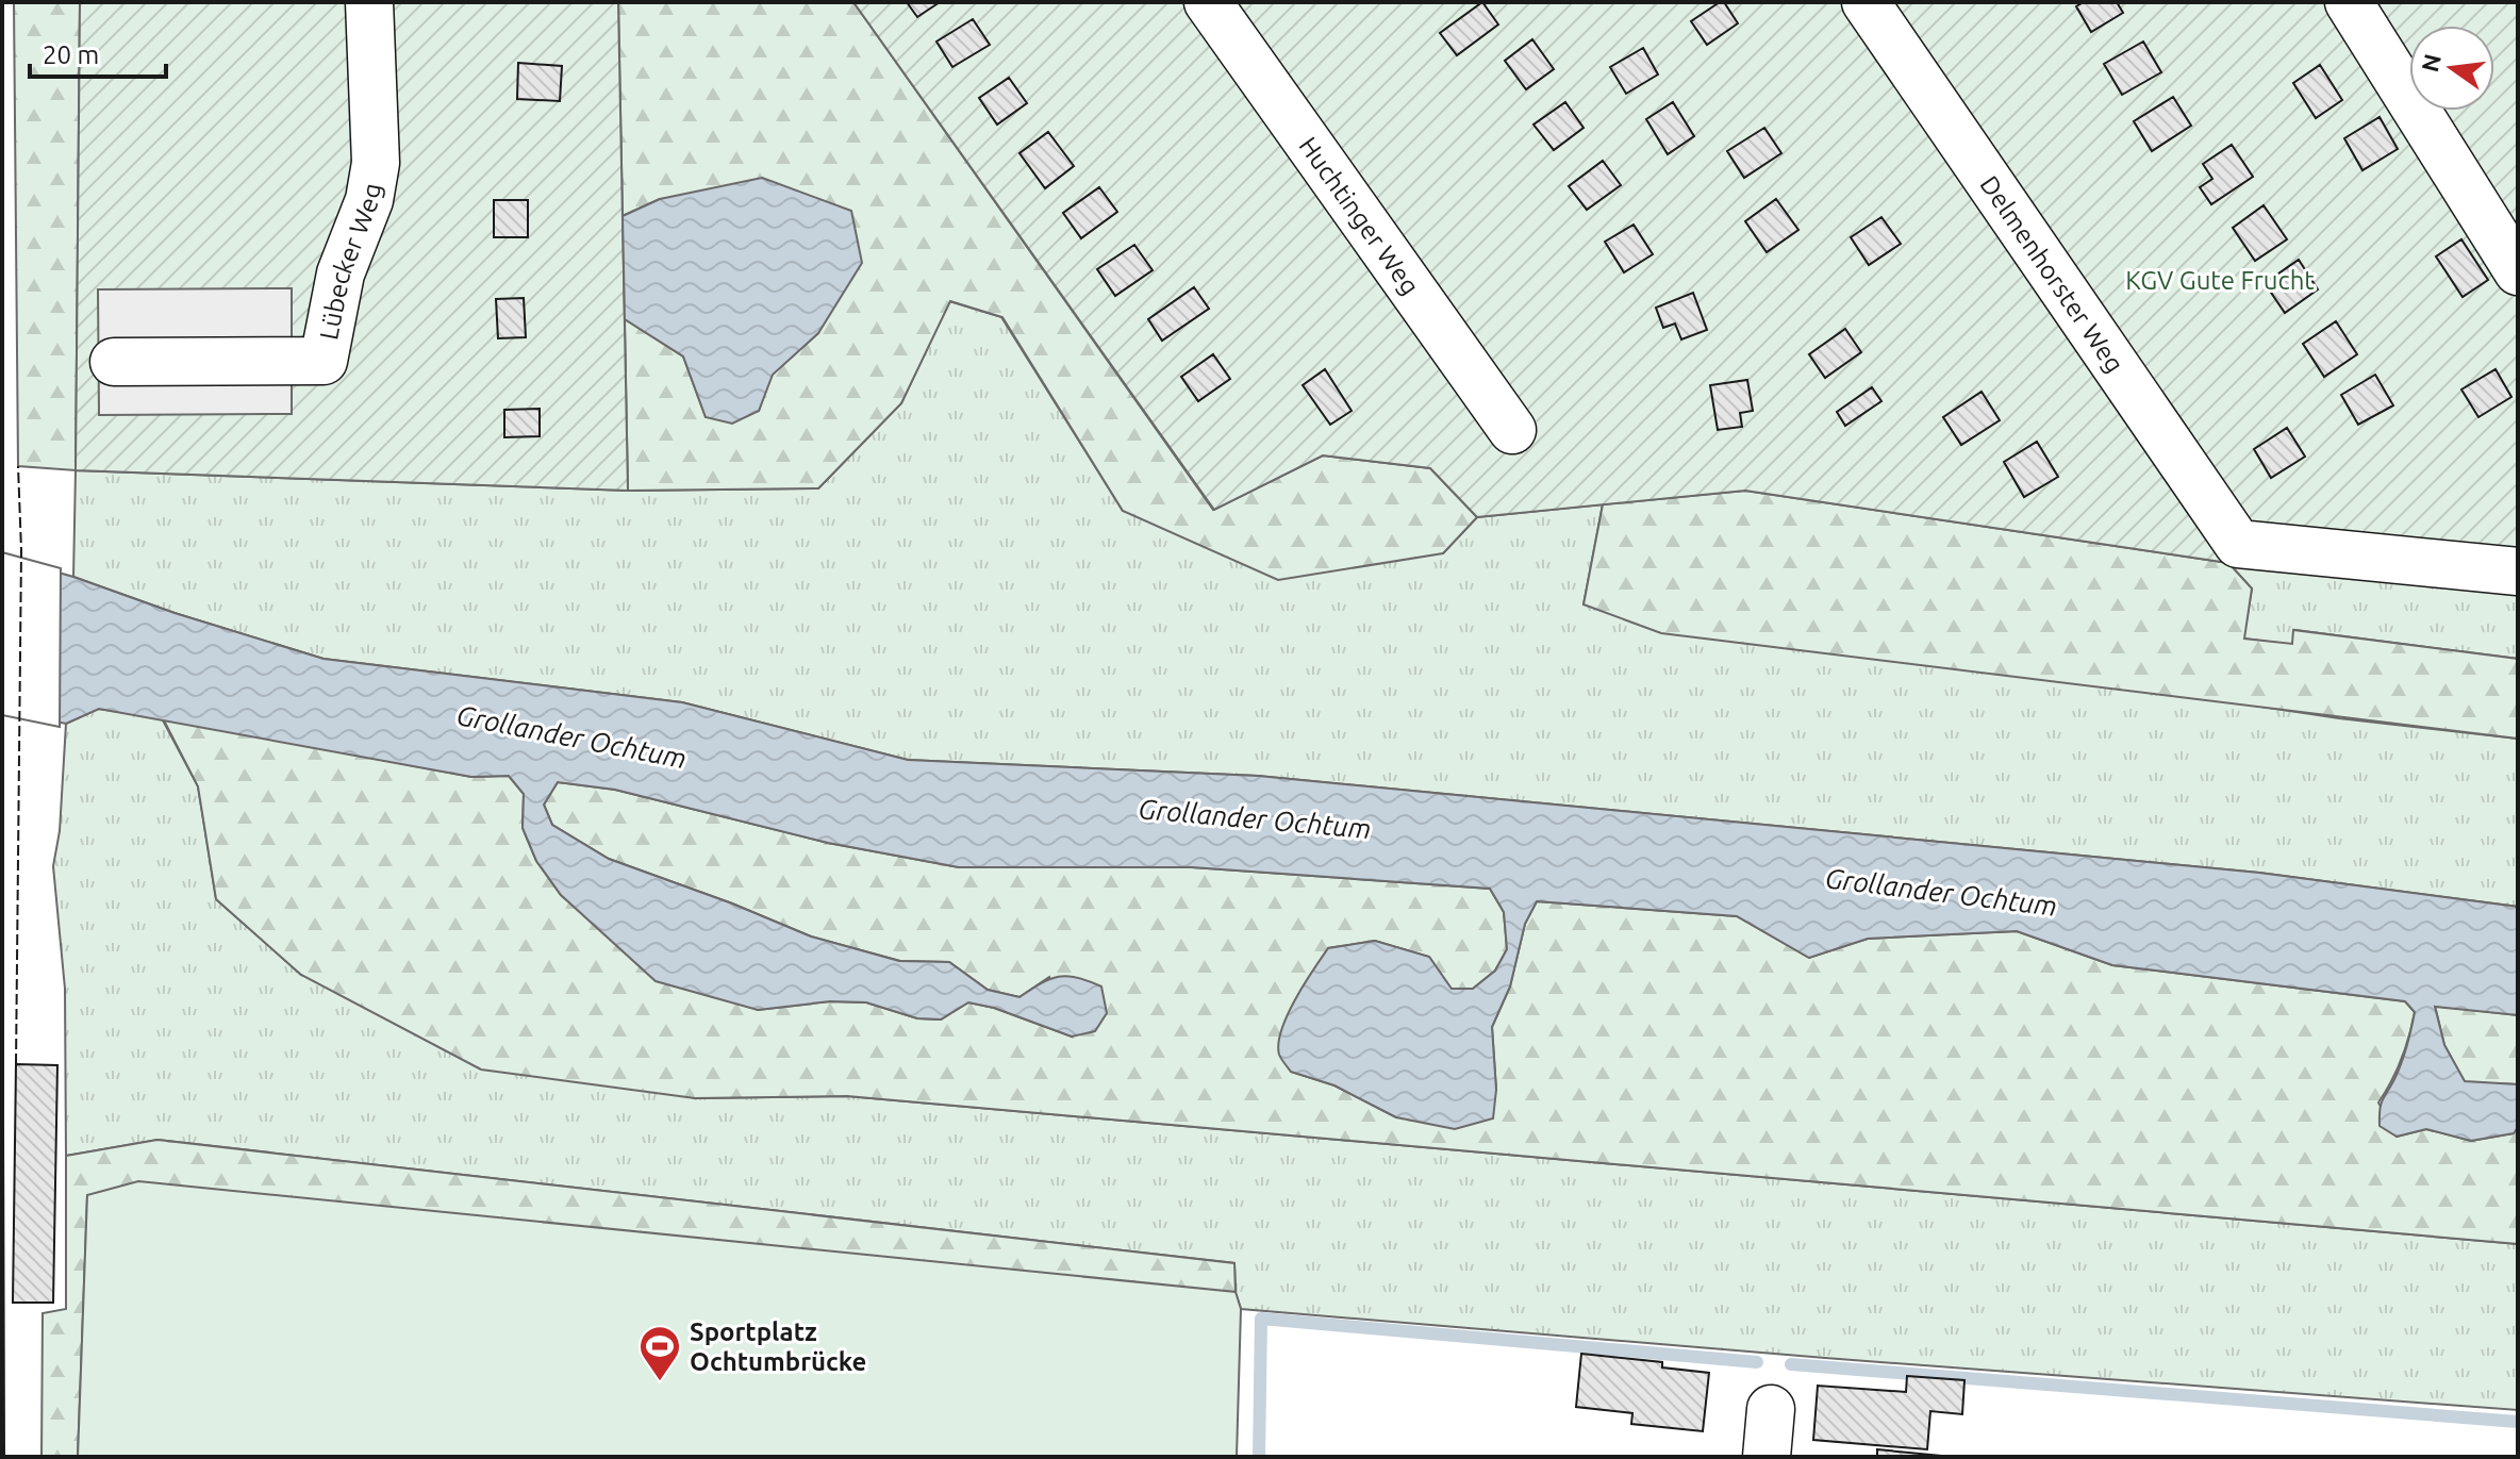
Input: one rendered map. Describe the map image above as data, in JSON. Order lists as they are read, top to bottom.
{
  "streets": {
    "street": ["Huchtinger Weg", "Lübecker Weg", "Delmenhorster Weg"]
  },
  "water": ["Grollander Ochtum"],
  "parks": ["KGV Gute Frucht"],
  "places": {
    "sports": ["Sportplatz Ochtumbrücke"]
  },
  "scale_bar": "20 m",
  "north": "left"
}
